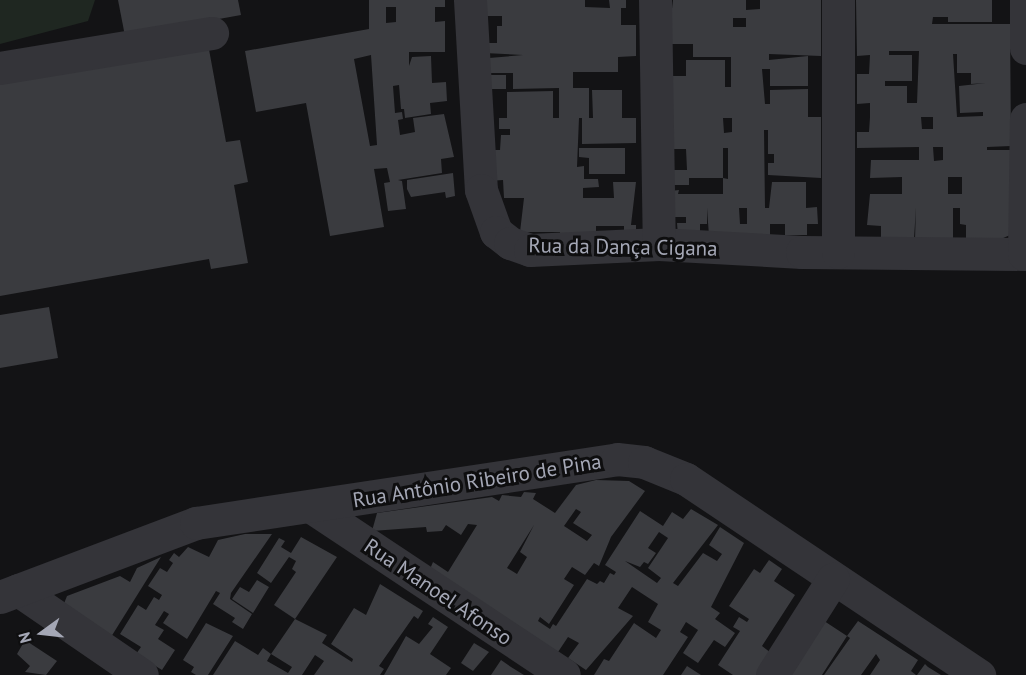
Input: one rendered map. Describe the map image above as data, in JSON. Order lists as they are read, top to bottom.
{
  "streets": {
    "street": ["Rua da Dança Cigana", "Rua Antônio Ribeiro de Pina", "Rua Manoel Afonso"]
  },
  "crossings": [
    ["Rua Antônio Ribeiro de Pina", "Rua Manoel Afonso"]
  ],
  "north": "left"
}
